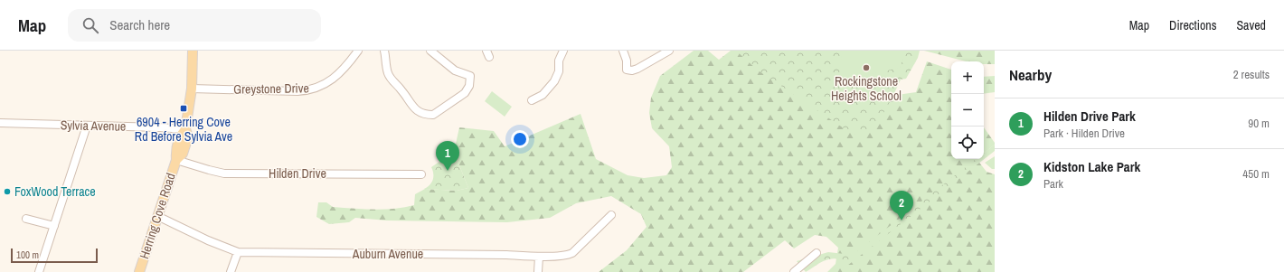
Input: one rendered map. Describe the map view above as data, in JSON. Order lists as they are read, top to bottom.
{
  "streets": {
    "main road": ["Herring Cove Road"],
    "street": [
      "Greystone Drive",
      "Sylvia Avenue",
      "Hilden Drive",
      "Auburn Avenue"
    ]
  },
  "crossings": [
    ["Greystone Drive", "Herring Cove Road"],
    ["Sylvia Avenue", "Herring Cove Road"],
    ["Hilden Drive", "Herring Cove Road"],
    ["Herring Cove Road", "Auburn Avenue"]
  ],
  "places": {
    "other": ["Rockingstone Heights School", "FoxWood Terrace"],
    "transit": ["6904 - Herring Cove Rd Before Sylvia Ave"]
  },
  "scale_bar": "100 m",
  "page": {
    "header": "Map",
    "search": "Search here",
    "nav": ["Map", "Directions", "Saved"],
    "heading": ["Nearby", "2 results"],
    "map_buttons": ["+", "−"],
    "list": [
      {
        "mark": "1",
        "name": "Hilden Drive Park",
        "note": "Park · Hilden Drive",
        "value": "90 m"
      },
      {
        "mark": "2",
        "name": "Kidston Lake Park",
        "note": "Park",
        "value": "450 m"
      }
    ],
    "pins": ["1", "2"],
    "scale": "100 m"
  }
}
